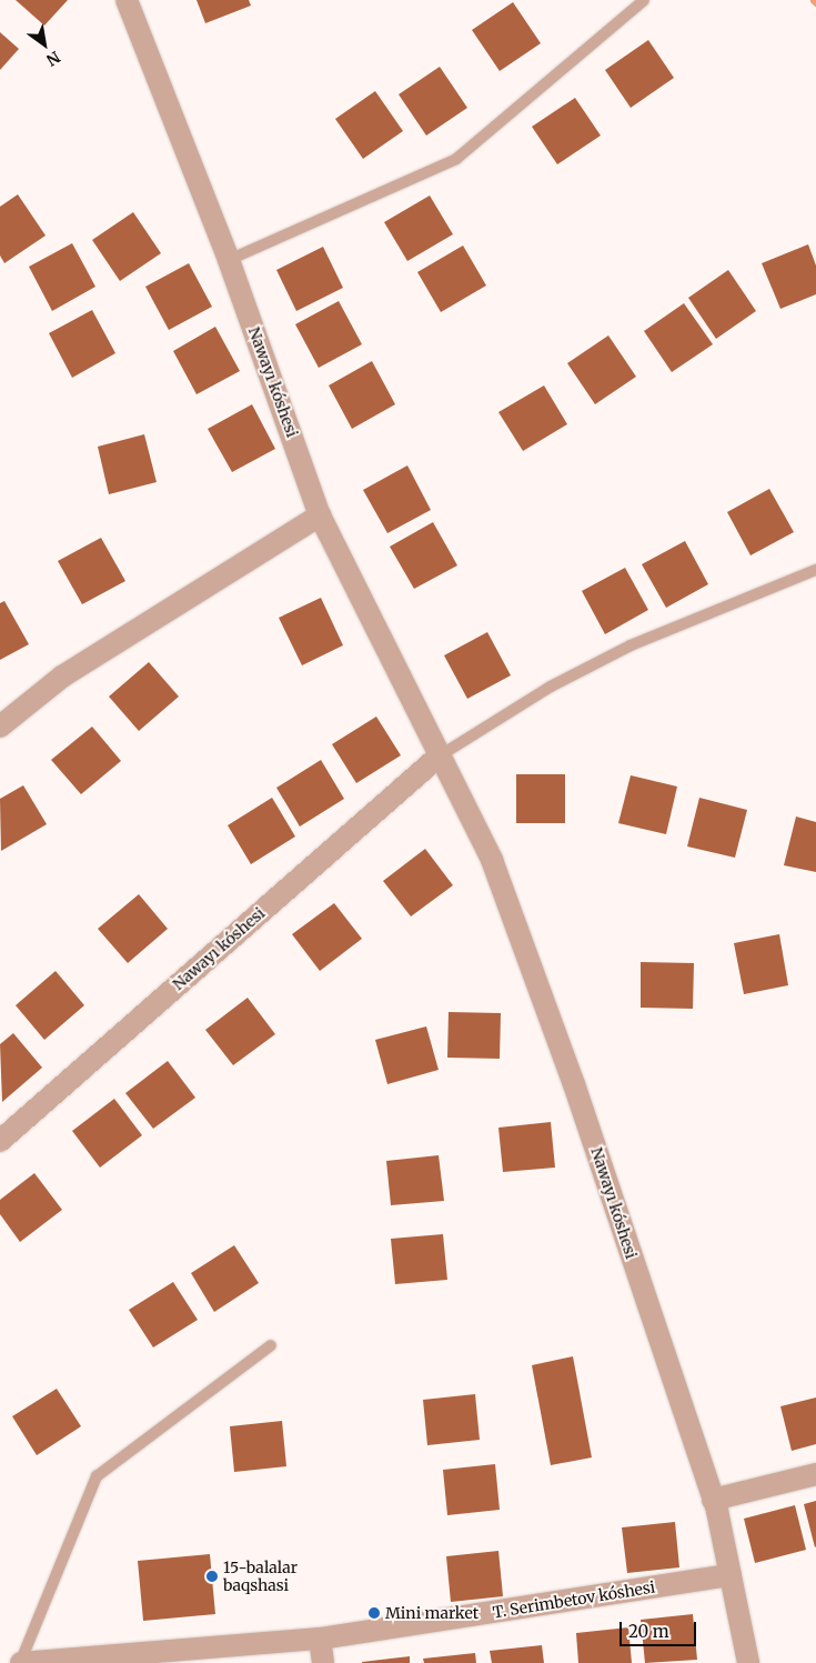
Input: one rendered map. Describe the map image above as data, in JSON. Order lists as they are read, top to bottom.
{
  "streets": {
    "street": ["Nawayı kóshesi", "T. Serimbetov kóshesi"]
  },
  "crossings": [
    ["Nawayı kóshesi", "T. Serimbetov kóshesi"]
  ],
  "places": ["15-balalar baqshasi", "Mini market"],
  "scale_bar": "20 m",
  "north": "bottom right"
}
